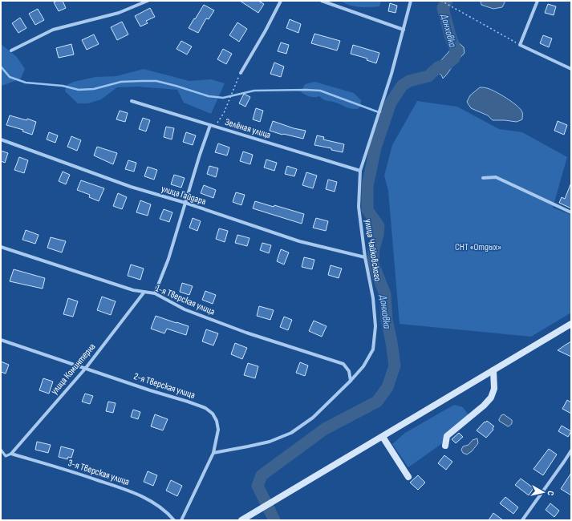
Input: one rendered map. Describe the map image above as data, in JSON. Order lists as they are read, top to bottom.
{
  "streets": {
    "street": [
      "Зелёная улица",
      "улица Гайдара",
      "улица Чайковского",
      "1-я Тверская улица",
      "улица Коминтерна",
      "2-я Тверская улица",
      "3-я Тверская улица"
    ]
  },
  "crossings": [
    ["Зелёная улица", "улица Чайковского"],
    ["улица Гайдара", "улица Чайковского"],
    ["улица Чайковского", "1-я Тверская улица"],
    ["улица Чайковского", "2-я Тверская улица"],
    ["1-я Тверская улица", "улица Коминтерна"],
    ["улица Коминтерна", "2-я Тверская улица"],
    ["улица Коминтерна", "3-я Тверская улица"]
  ],
  "water": ["Донховка"],
  "parks": ["СНТ «Отдых»"],
  "north": "right"
}
